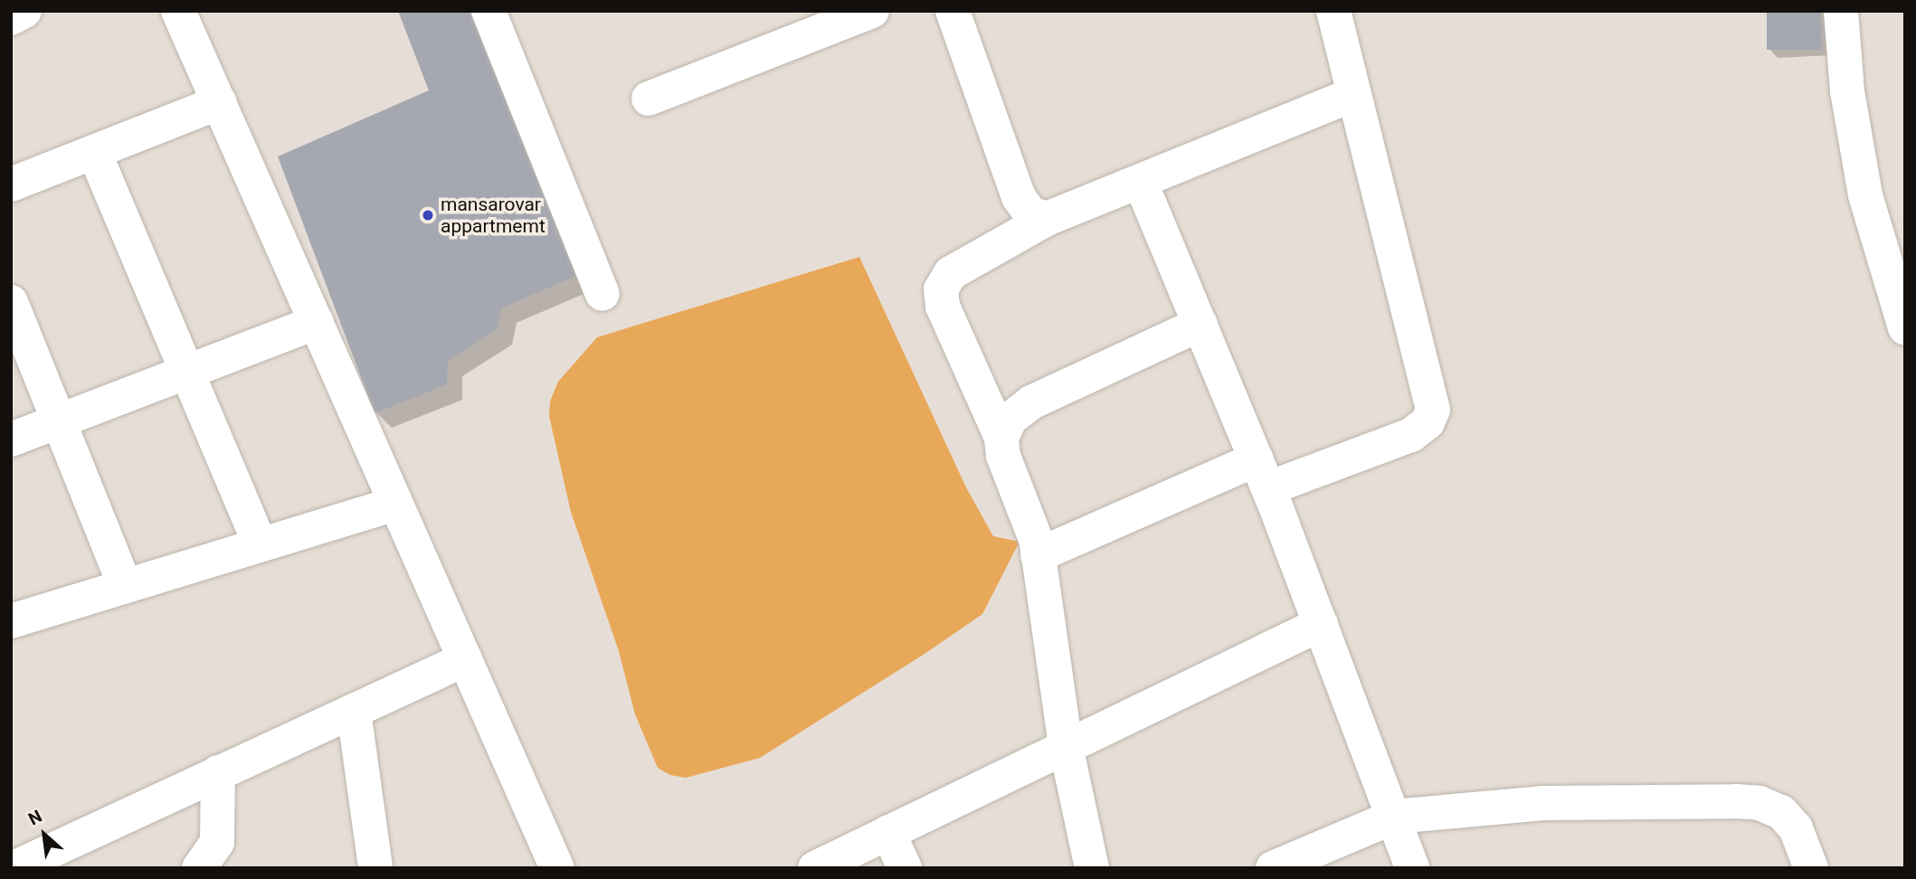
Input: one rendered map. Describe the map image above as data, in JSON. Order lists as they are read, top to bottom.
{
  "places": ["mansarovar appartmemt"],
  "north": "top left"
}
